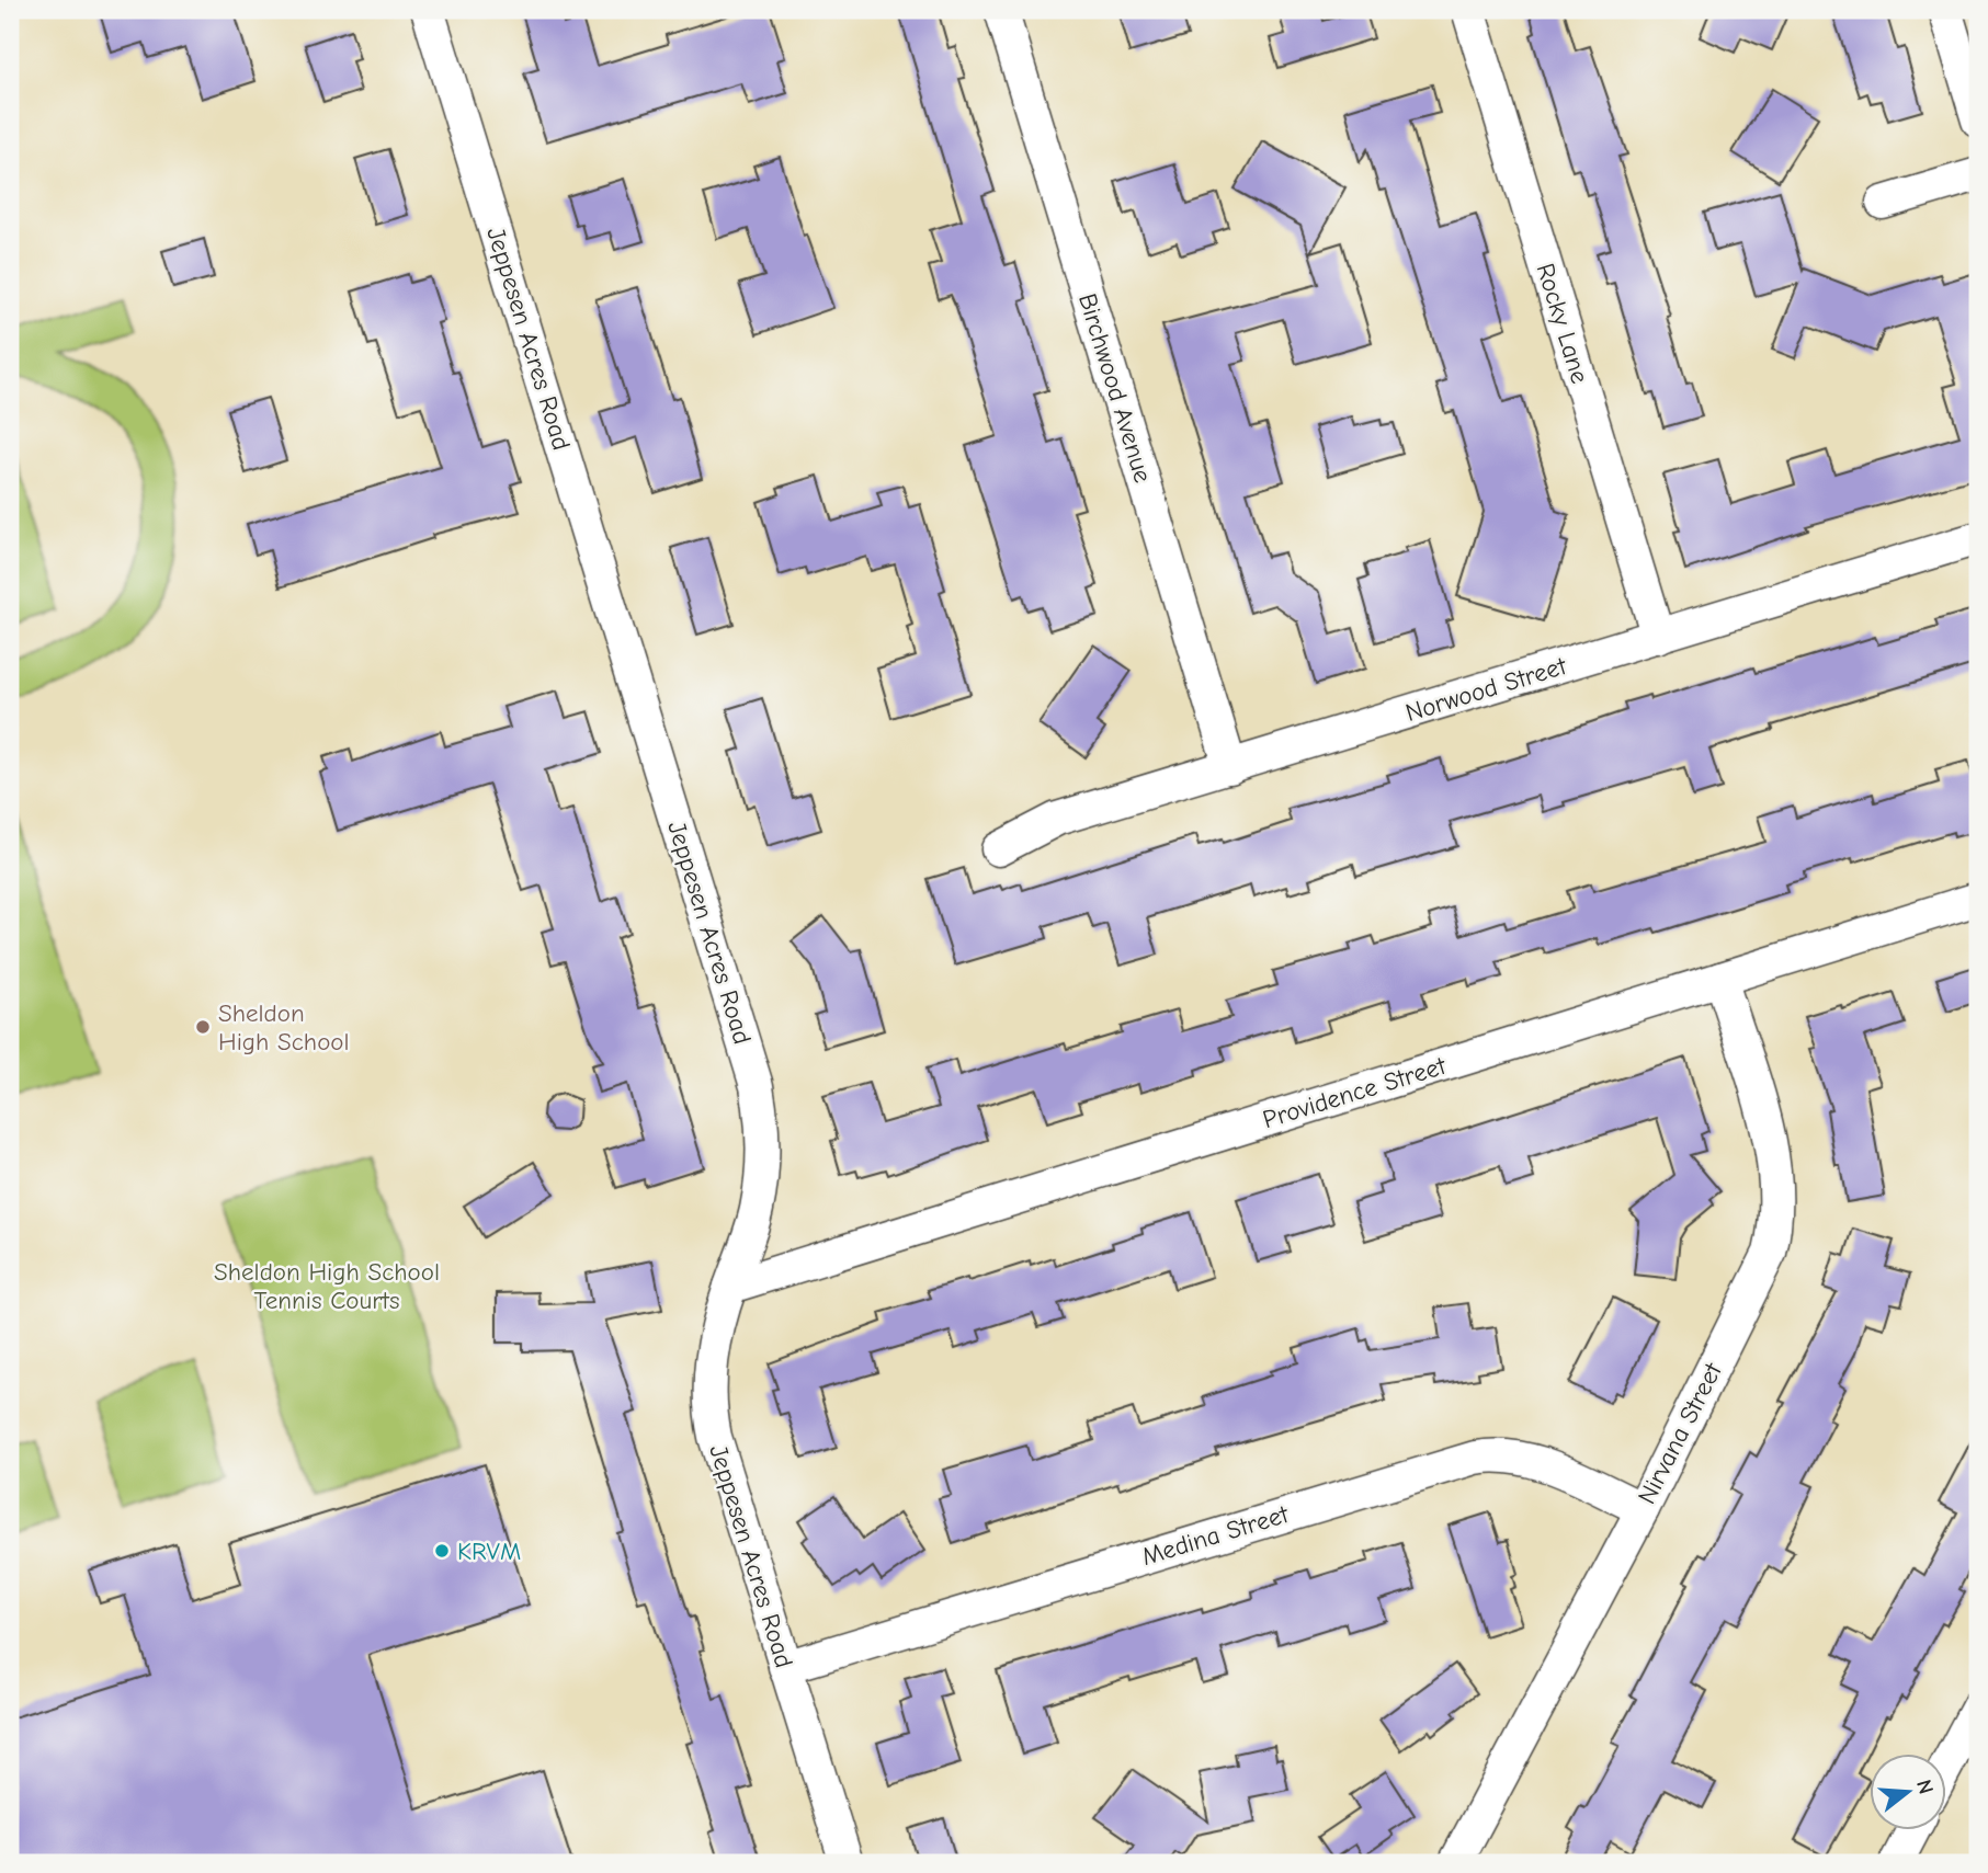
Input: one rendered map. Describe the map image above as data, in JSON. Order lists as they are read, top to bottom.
{
  "streets": {
    "street": [
      "Rocky Lane",
      "Jeppesen Acres Road",
      "Birchwood Avenue",
      "Norwood Street",
      "Providence Street",
      "Nirvana Street",
      "Medina Street"
    ]
  },
  "crossings": [
    ["Rocky Lane", "Norwood Street"],
    ["Jeppesen Acres Road", "Providence Street"],
    ["Jeppesen Acres Road", "Medina Street"],
    ["Birchwood Avenue", "Norwood Street"],
    ["Providence Street", "Nirvana Street"],
    ["Nirvana Street", "Medina Street"]
  ],
  "parks": ["Sheldon High School Tennis Courts"],
  "places": ["Sheldon High School", "KRVM"],
  "north": "right"
}
